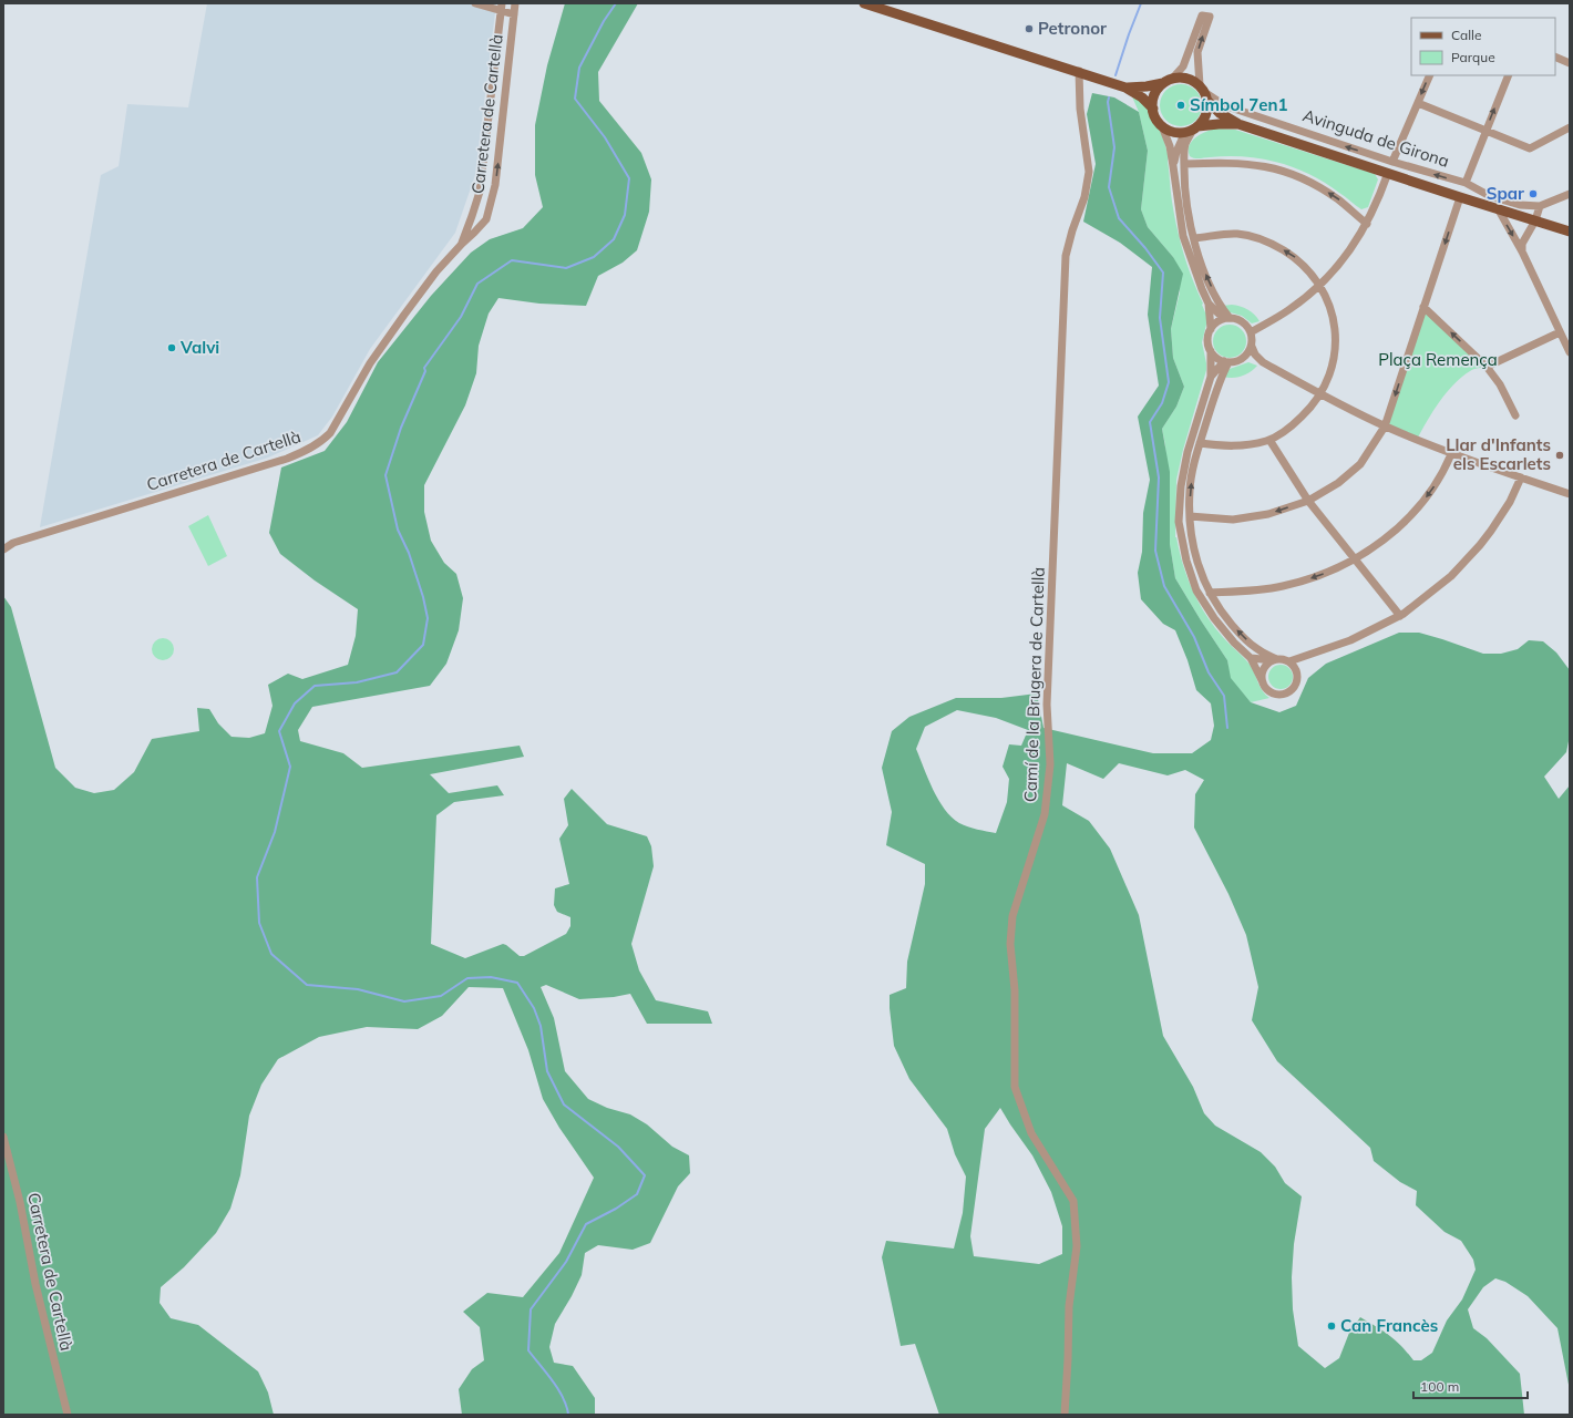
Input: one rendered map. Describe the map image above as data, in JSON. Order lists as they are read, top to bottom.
{
  "streets": {
    "main road": ["Avinguda de Girona"],
    "street": ["Carretera de Cartellà", "Camí de la Brugera de Cartellà"]
  },
  "parks": ["Plaça Remença"],
  "places": [
    "Petronor",
    "Símbol 7en1",
    "Spar",
    "Valvi",
    "Llar d'Infants els Escarlets",
    "Can Francès"
  ],
  "legend": ["Calle", "Parque"],
  "scale_bar": "100 m"
}
